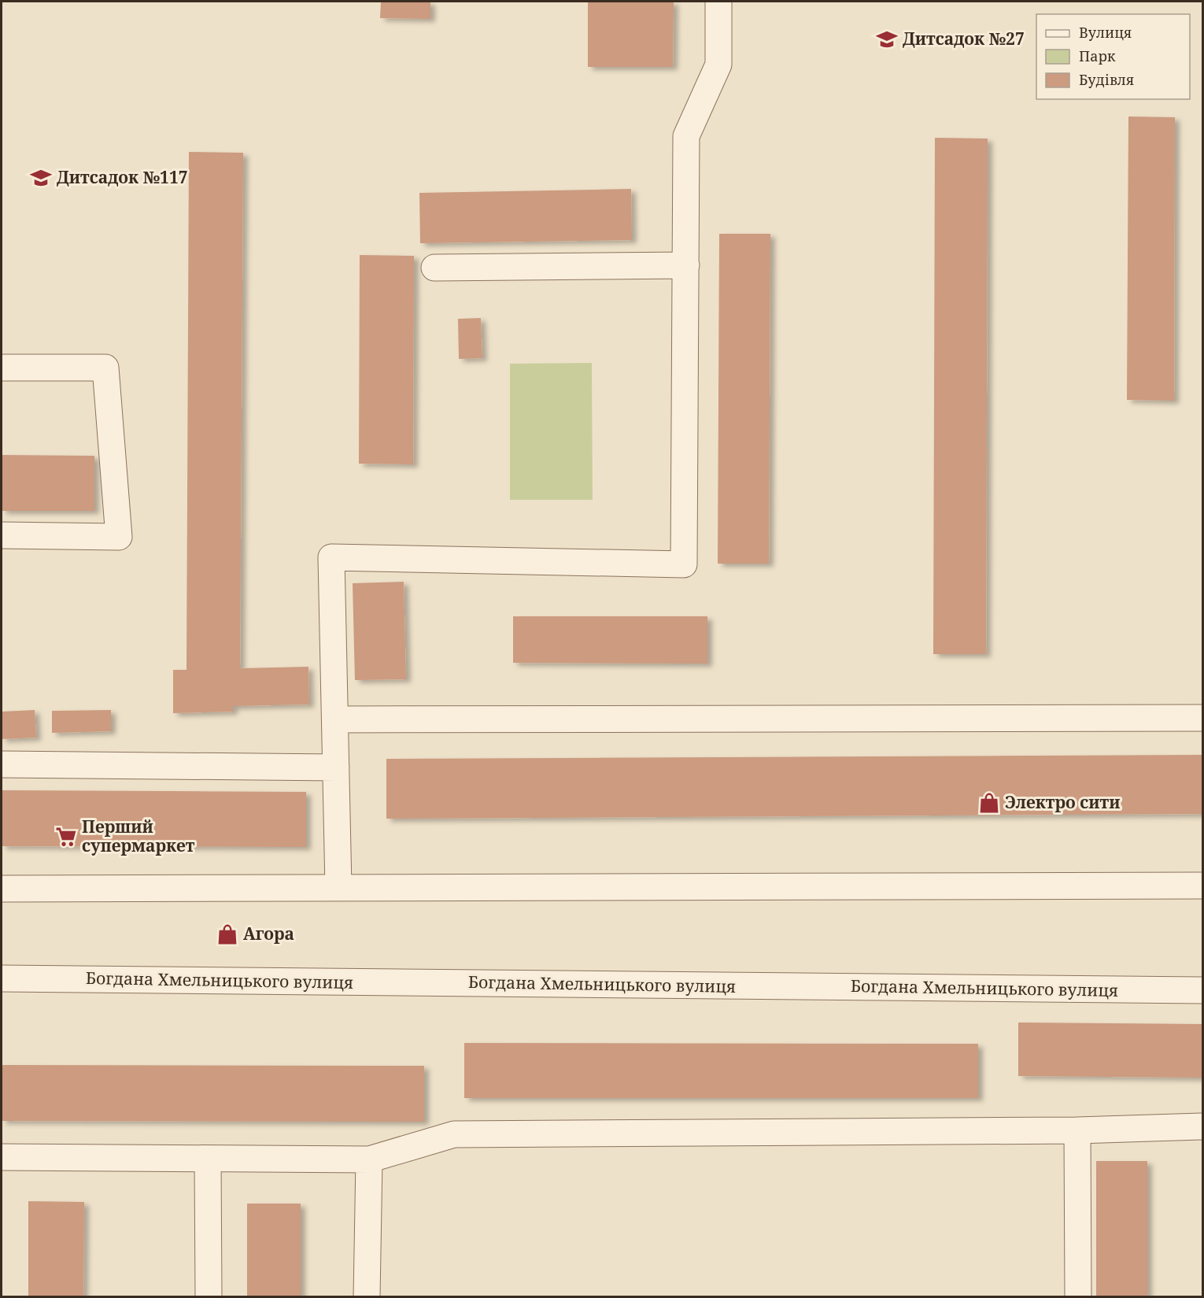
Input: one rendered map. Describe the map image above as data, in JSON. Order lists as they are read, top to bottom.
{
  "streets": {
    "street": ["Богдана Хмельницького вулиця"]
  },
  "places": {
    "school or university": ["Дитсадок №27", "Дитсадок №117"],
    "shop": ["Электро сити", "Агора"],
    "supermarket": ["Перший супермаркет"]
  },
  "legend": ["Вулиця", "Парк", "Будівля"]
}
